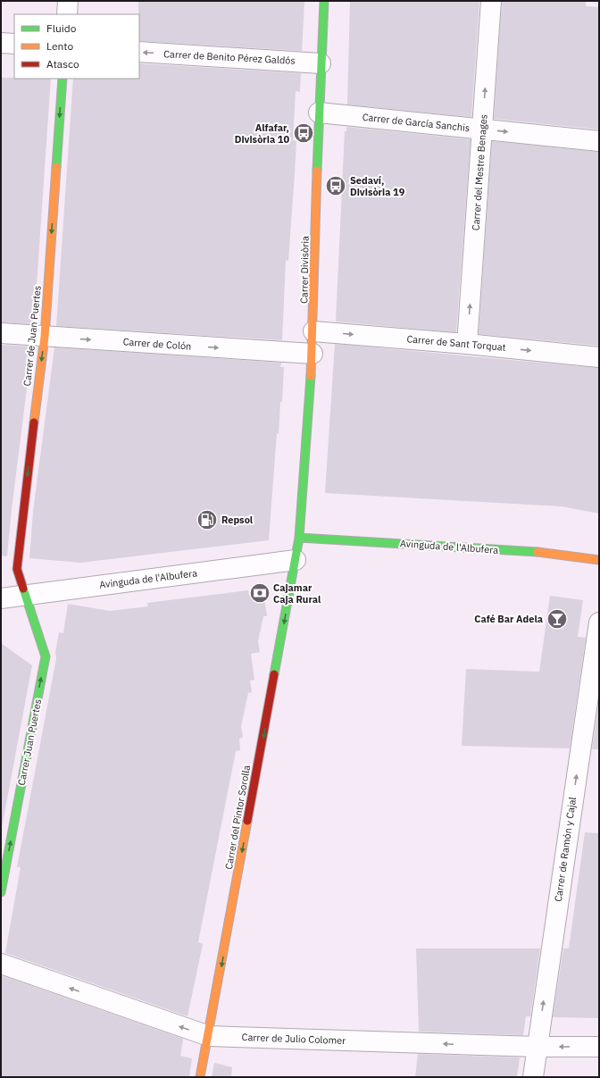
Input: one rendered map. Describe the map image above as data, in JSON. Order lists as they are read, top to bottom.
{
  "streets": {
    "street": [
      "Carrer de Benito Pérez Galdós",
      "Carrer de García Sanchis",
      "Carrer del Mestre Benages",
      "Carrer Divisòria",
      "Carrer de Juan Puertes",
      "Carrer de Sant Torquat",
      "Carrer de Colón",
      "Avinguda de l'Albufera",
      "Carrer Juan Puertes",
      "Carrer del Pintor Sorolla",
      "Carrer de Ramón y Cajal",
      "Carrer de Julio Colomer"
    ]
  },
  "crossings": [
    ["Carrer de Benito Pérez Galdós", "Carrer Divisòria"],
    ["Carrer de García Sanchis", "Carrer del Mestre Benages"],
    ["Carrer de García Sanchis", "Carrer Divisòria"],
    ["Carrer del Mestre Benages", "Carrer de Sant Torquat"],
    ["Carrer Divisòria", "Carrer de Sant Torquat"],
    ["Carrer Divisòria", "Carrer de Colón"],
    ["Carrer Divisòria", "Avinguda de l'Albufera"],
    ["Carrer Divisòria", "Carrer del Pintor Sorolla"],
    ["Carrer de Juan Puertes", "Carrer de Colón"],
    ["Carrer de Juan Puertes", "Avinguda de l'Albufera"],
    ["Carrer de Juan Puertes", "Carrer Juan Puertes"],
    ["Avinguda de l'Albufera", "Carrer Juan Puertes"],
    ["Avinguda de l'Albufera", "Carrer del Pintor Sorolla"],
    ["Carrer del Pintor Sorolla", "Carrer de Julio Colomer"],
    ["Carrer de Ramón y Cajal", "Carrer de Julio Colomer"]
  ],
  "one_way": [
    "Carrer de Benito Pérez Galdós",
    "Carrer de García Sanchis",
    "Carrer del Mestre Benages",
    "Carrer de Juan Puertes",
    "Carrer de Sant Torquat",
    "Carrer de Colón",
    "Carrer Juan Puertes",
    "Carrer del Pintor Sorolla",
    "Carrer de Ramón y Cajal",
    "Carrer de Julio Colomer"
  ],
  "places": {
    "bus stop": ["Alfafar, Divisòria 10", "Sedaví, Divisòria 19"],
    "fuel station": ["Repsol"],
    "bank": ["Cajamar Caja Rural"],
    "bar": ["Café Bar Adela"]
  },
  "legend": ["Fluido", "Lento", "Atasco"]
}
